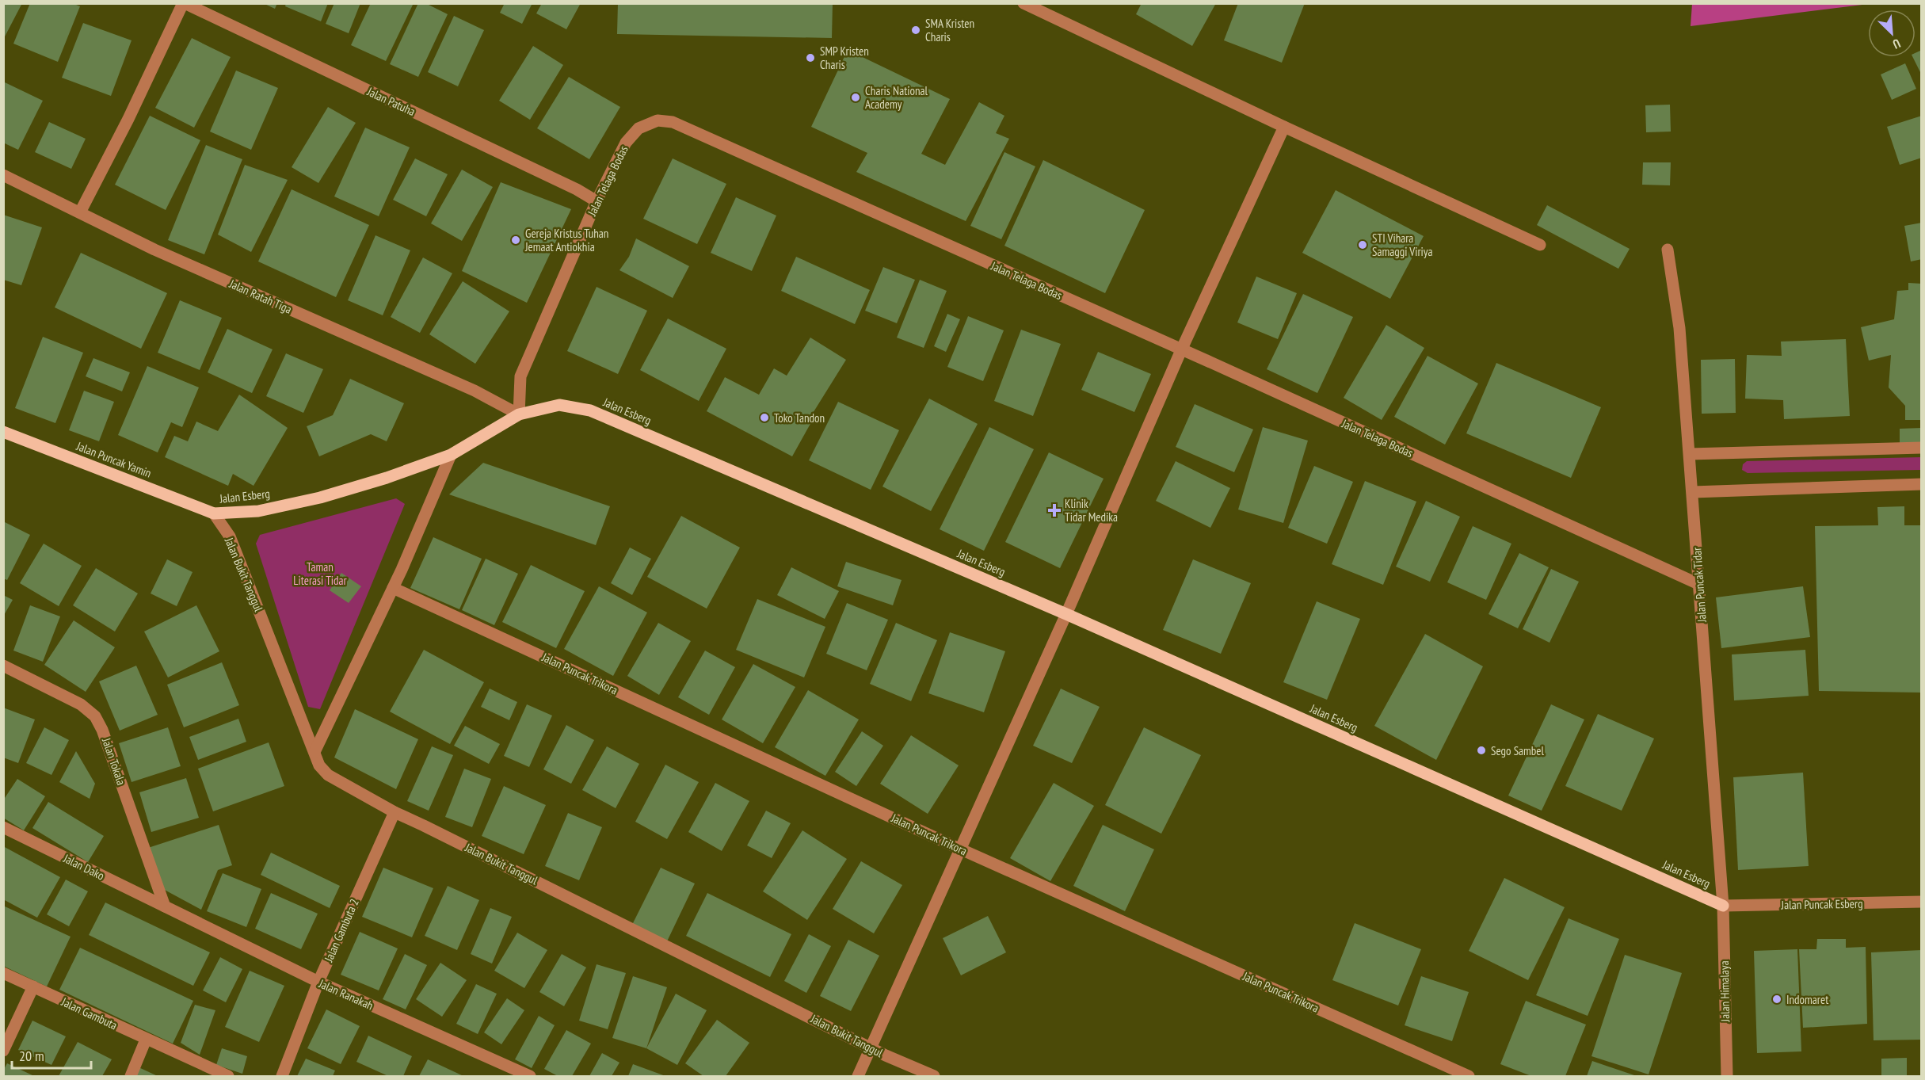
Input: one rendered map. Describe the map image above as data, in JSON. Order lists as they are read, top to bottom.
{
  "streets": {
    "main road": ["Jalan Esberg", "Jalan Puncak Yamin"],
    "street": [
      "Jalan Patuha",
      "Jalan Telaga Bodas",
      "Jalan Ratah Tiga",
      "Jalan Bukit Tanggul",
      "Jalan Puncak Tidar",
      "Jalan Puncak Trikora",
      "Jalan Tokala",
      "Jalan Dako",
      "Jalan Puncak Esberg",
      "Jalan Gambuta 2",
      "Jalan Himalaya",
      "Jalan Ranakah",
      "Jalan Gambuta"
    ]
  },
  "crossings": [
    ["Jalan Patuha", "Jalan Telaga Bodas"],
    ["Jalan Telaga Bodas", "Jalan Ratah Tiga"],
    ["Jalan Telaga Bodas", "Jalan Esberg"],
    ["Jalan Telaga Bodas", "Jalan Puncak Tidar"],
    ["Jalan Ratah Tiga", "Jalan Esberg"],
    ["Jalan Esberg", "Jalan Puncak Yamin"],
    ["Jalan Esberg", "Jalan Bukit Tanggul"],
    ["Jalan Esberg", "Jalan Puncak Tidar"],
    ["Jalan Esberg", "Jalan Puncak Esberg"],
    ["Jalan Esberg", "Jalan Himalaya"],
    ["Jalan Puncak Yamin", "Jalan Bukit Tanggul"],
    ["Jalan Bukit Tanggul", "Jalan Gambuta 2"],
    ["Jalan Puncak Tidar", "Jalan Puncak Esberg"],
    ["Jalan Puncak Tidar", "Jalan Himalaya"],
    ["Jalan Tokala", "Jalan Dako"],
    ["Jalan Tokala", "Jalan Ranakah"],
    ["Jalan Dako", "Jalan Ranakah"],
    ["Jalan Puncak Esberg", "Jalan Himalaya"],
    ["Jalan Gambuta 2", "Jalan Ranakah"]
  ],
  "parks": ["Taman Literasi Tidar"],
  "places": {
    "other": [
      "SMA Kristen Charis",
      "SMP Kristen Charis",
      "Charis National Academy",
      "Gereja Kristus Tuhan Jemaat Antiokhia",
      "STI Vihara Samaggi Viriya",
      "Toko Tandon",
      "Sego Sambel",
      "Indomaret"
    ],
    "health": ["Klinik Tidar Medika"]
  },
  "scale_bar": "20 m",
  "north": "bottom right"
}
